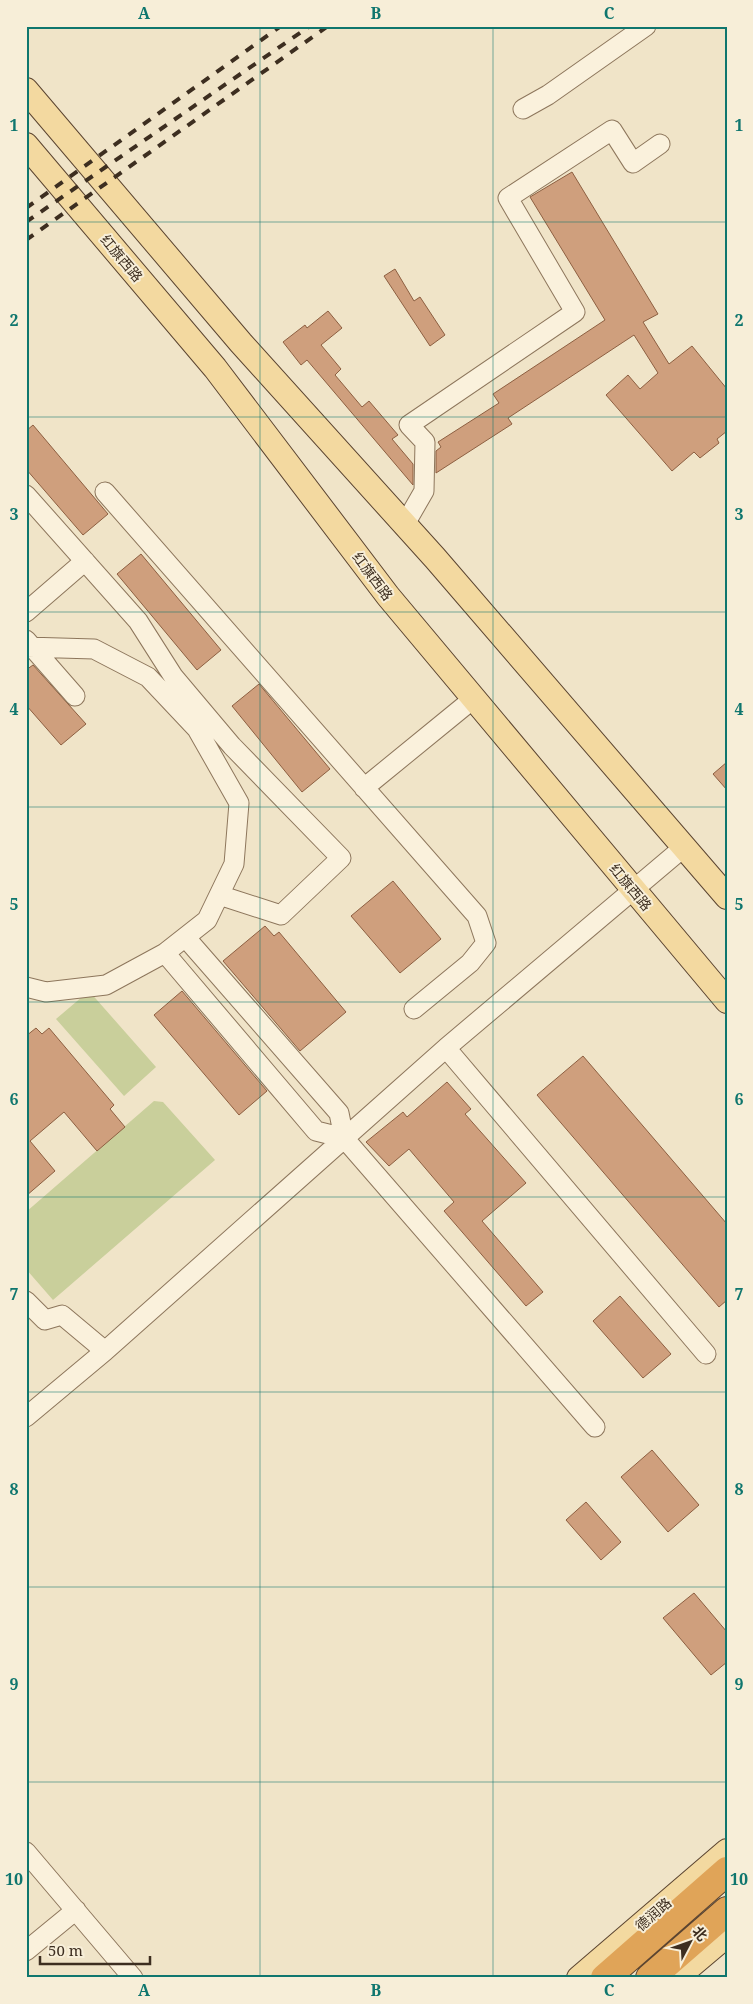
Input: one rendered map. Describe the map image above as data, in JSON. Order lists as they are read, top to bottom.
{
  "streets": {
    "main road": ["红旗西路", "德润路"]
  },
  "scale_bar": "50 m",
  "north": "top right",
  "grid": {
    "columns": ["A", "B", "C"],
    "rows": [
      "1",
      "2",
      "3",
      "4",
      "5",
      "6",
      "7",
      "8",
      "9",
      "10"
    ]
  }
}
